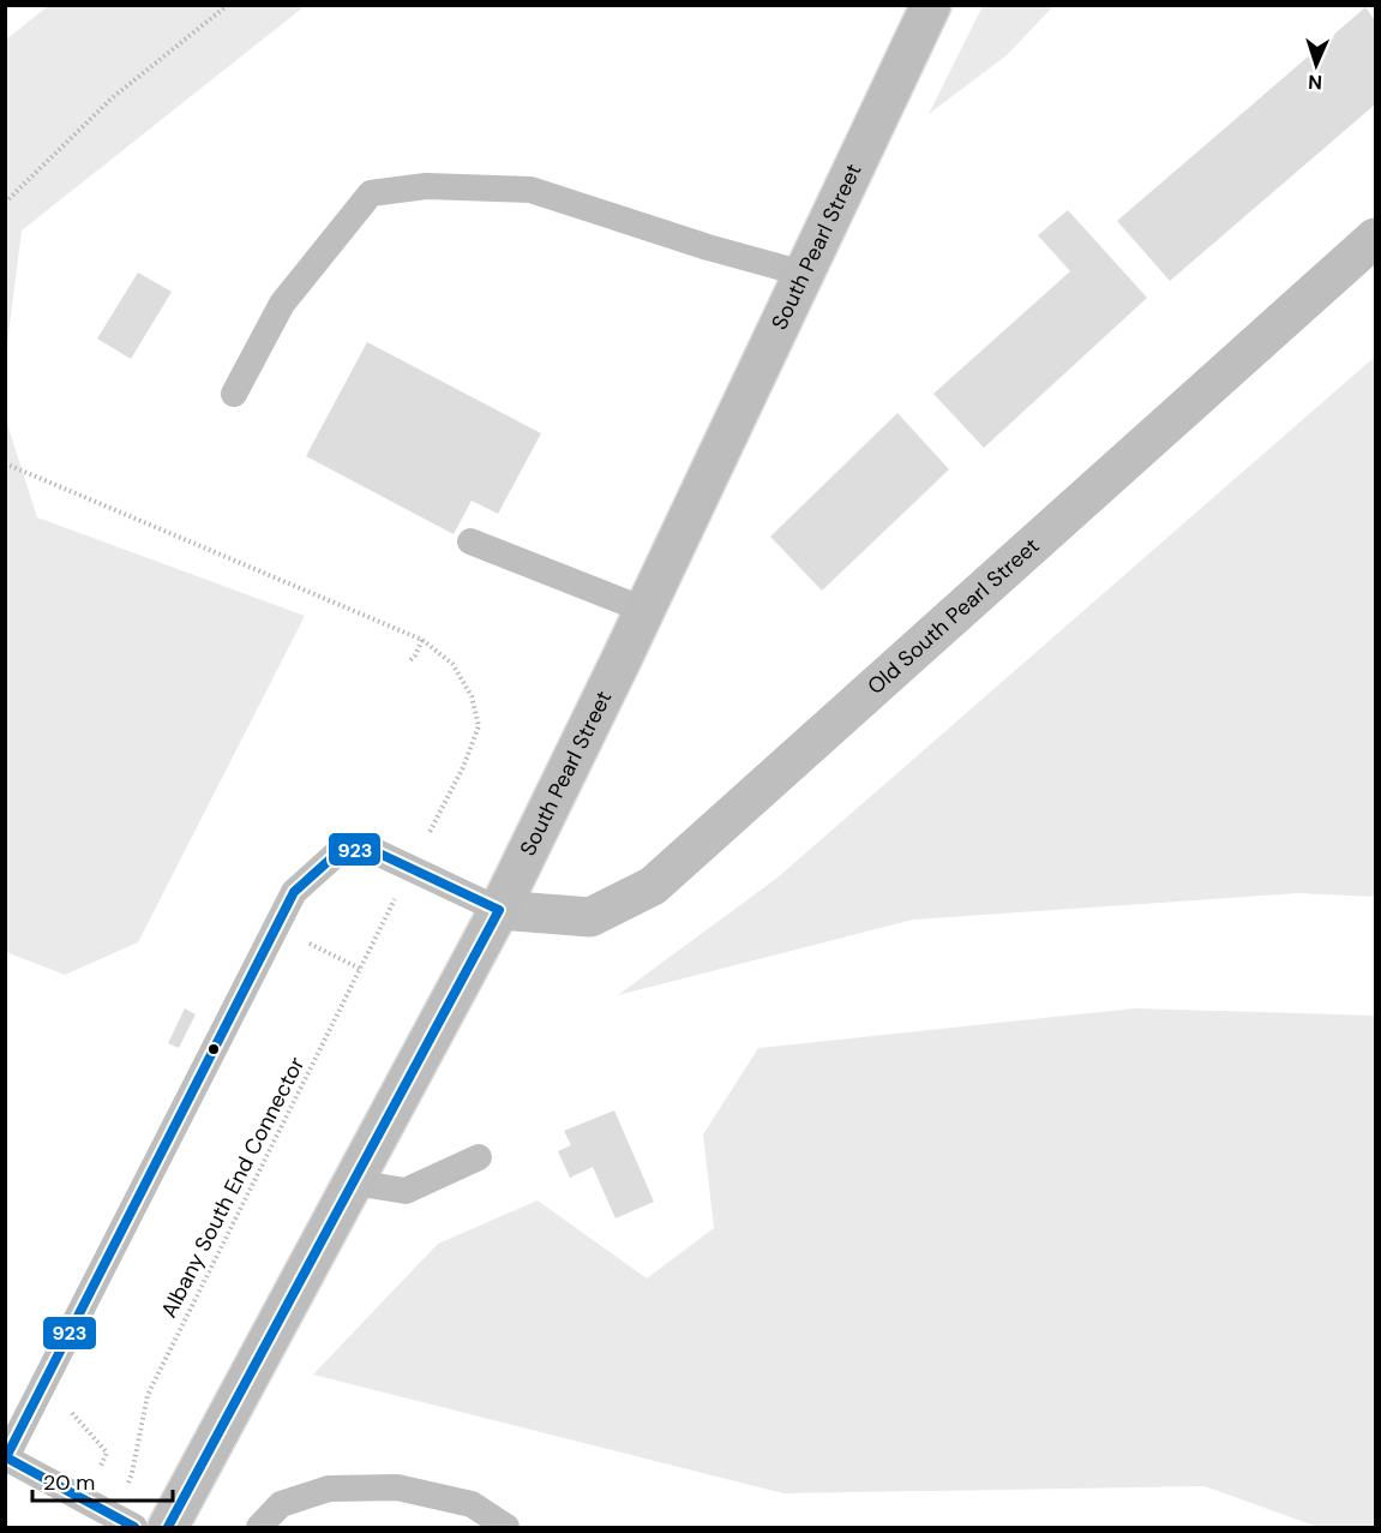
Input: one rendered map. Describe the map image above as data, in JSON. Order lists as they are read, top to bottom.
{
  "streets": {
    "main road": ["South Pearl Street"],
    "street": ["Old South Pearl Street"],
    "path": ["Albany South End Connector"]
  },
  "crossings": [
    ["South Pearl Street", "Old South Pearl Street"]
  ],
  "lines": ["transit line 923"],
  "scale_bar": "20 m",
  "north": "bottom"
}
